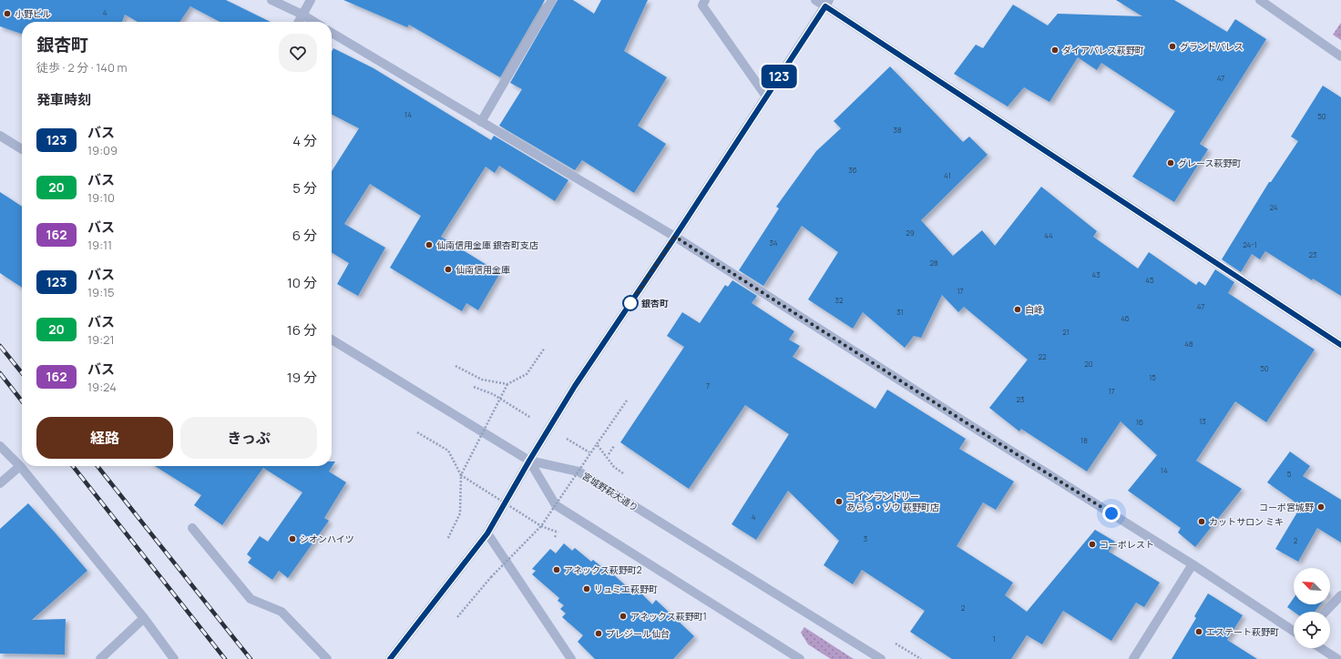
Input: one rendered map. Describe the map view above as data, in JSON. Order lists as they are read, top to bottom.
{
  "streets": {
    "street": ["宮城野萩大通り"]
  },
  "places": [
    "小野ビル",
    "グランドパレス",
    "ダイアパレス萩野町",
    "グレース萩野町",
    "仙南信用金庫 銀杏町支店",
    "仙南信用金庫",
    "銀杏町",
    "白峰",
    "コインランドリー あらう・ゾウ 萩野町店",
    "コーポ宮城野",
    "カットサロン ミキ",
    "シオンハイツ",
    "コーポレスト",
    "アネックス萩野町2",
    "リュミエ萩野町",
    "アネックス萩野町1",
    "エステート萩野町",
    "プレジール仙台"
  ],
  "lines": ["bus line 123"],
  "house_numbers": [
    "4",
    "47",
    "14",
    "50",
    "38",
    "36",
    "41",
    "24",
    "29",
    "44",
    "34",
    "24-1",
    "23",
    "28",
    "43",
    "45",
    "17",
    "32",
    "47",
    "31",
    "46",
    "21",
    "48",
    "22",
    "20",
    "50",
    "15",
    "7",
    "17",
    "23",
    "13",
    "16",
    "18",
    "14",
    "5",
    "4",
    "3",
    "2",
    "2",
    "1"
  ],
  "north": "top left",
  "page": {
    "on_map": "123",
    "heading": [
      ["銀杏町", "徒歩 · 2 分 · 140 m"],
      "発車時刻"
    ],
    "list": [
      {
        "mark": "123",
        "name": "バス",
        "note": "19:09",
        "value": "4 分"
      },
      {
        "mark": "20",
        "name": "バス",
        "note": "19:10",
        "value": "5 分"
      },
      {
        "mark": "162",
        "name": "バス",
        "note": "19:11",
        "value": "6 分"
      },
      {
        "mark": "123",
        "name": "バス",
        "note": "19:15",
        "value": "10 分"
      },
      {
        "mark": "20",
        "name": "バス",
        "note": "19:21",
        "value": "16 分"
      },
      {
        "mark": "162",
        "name": "バス",
        "note": "19:24",
        "value": "19 分"
      }
    ],
    "buttons": ["経路", "きっぷ"]
  }
}
